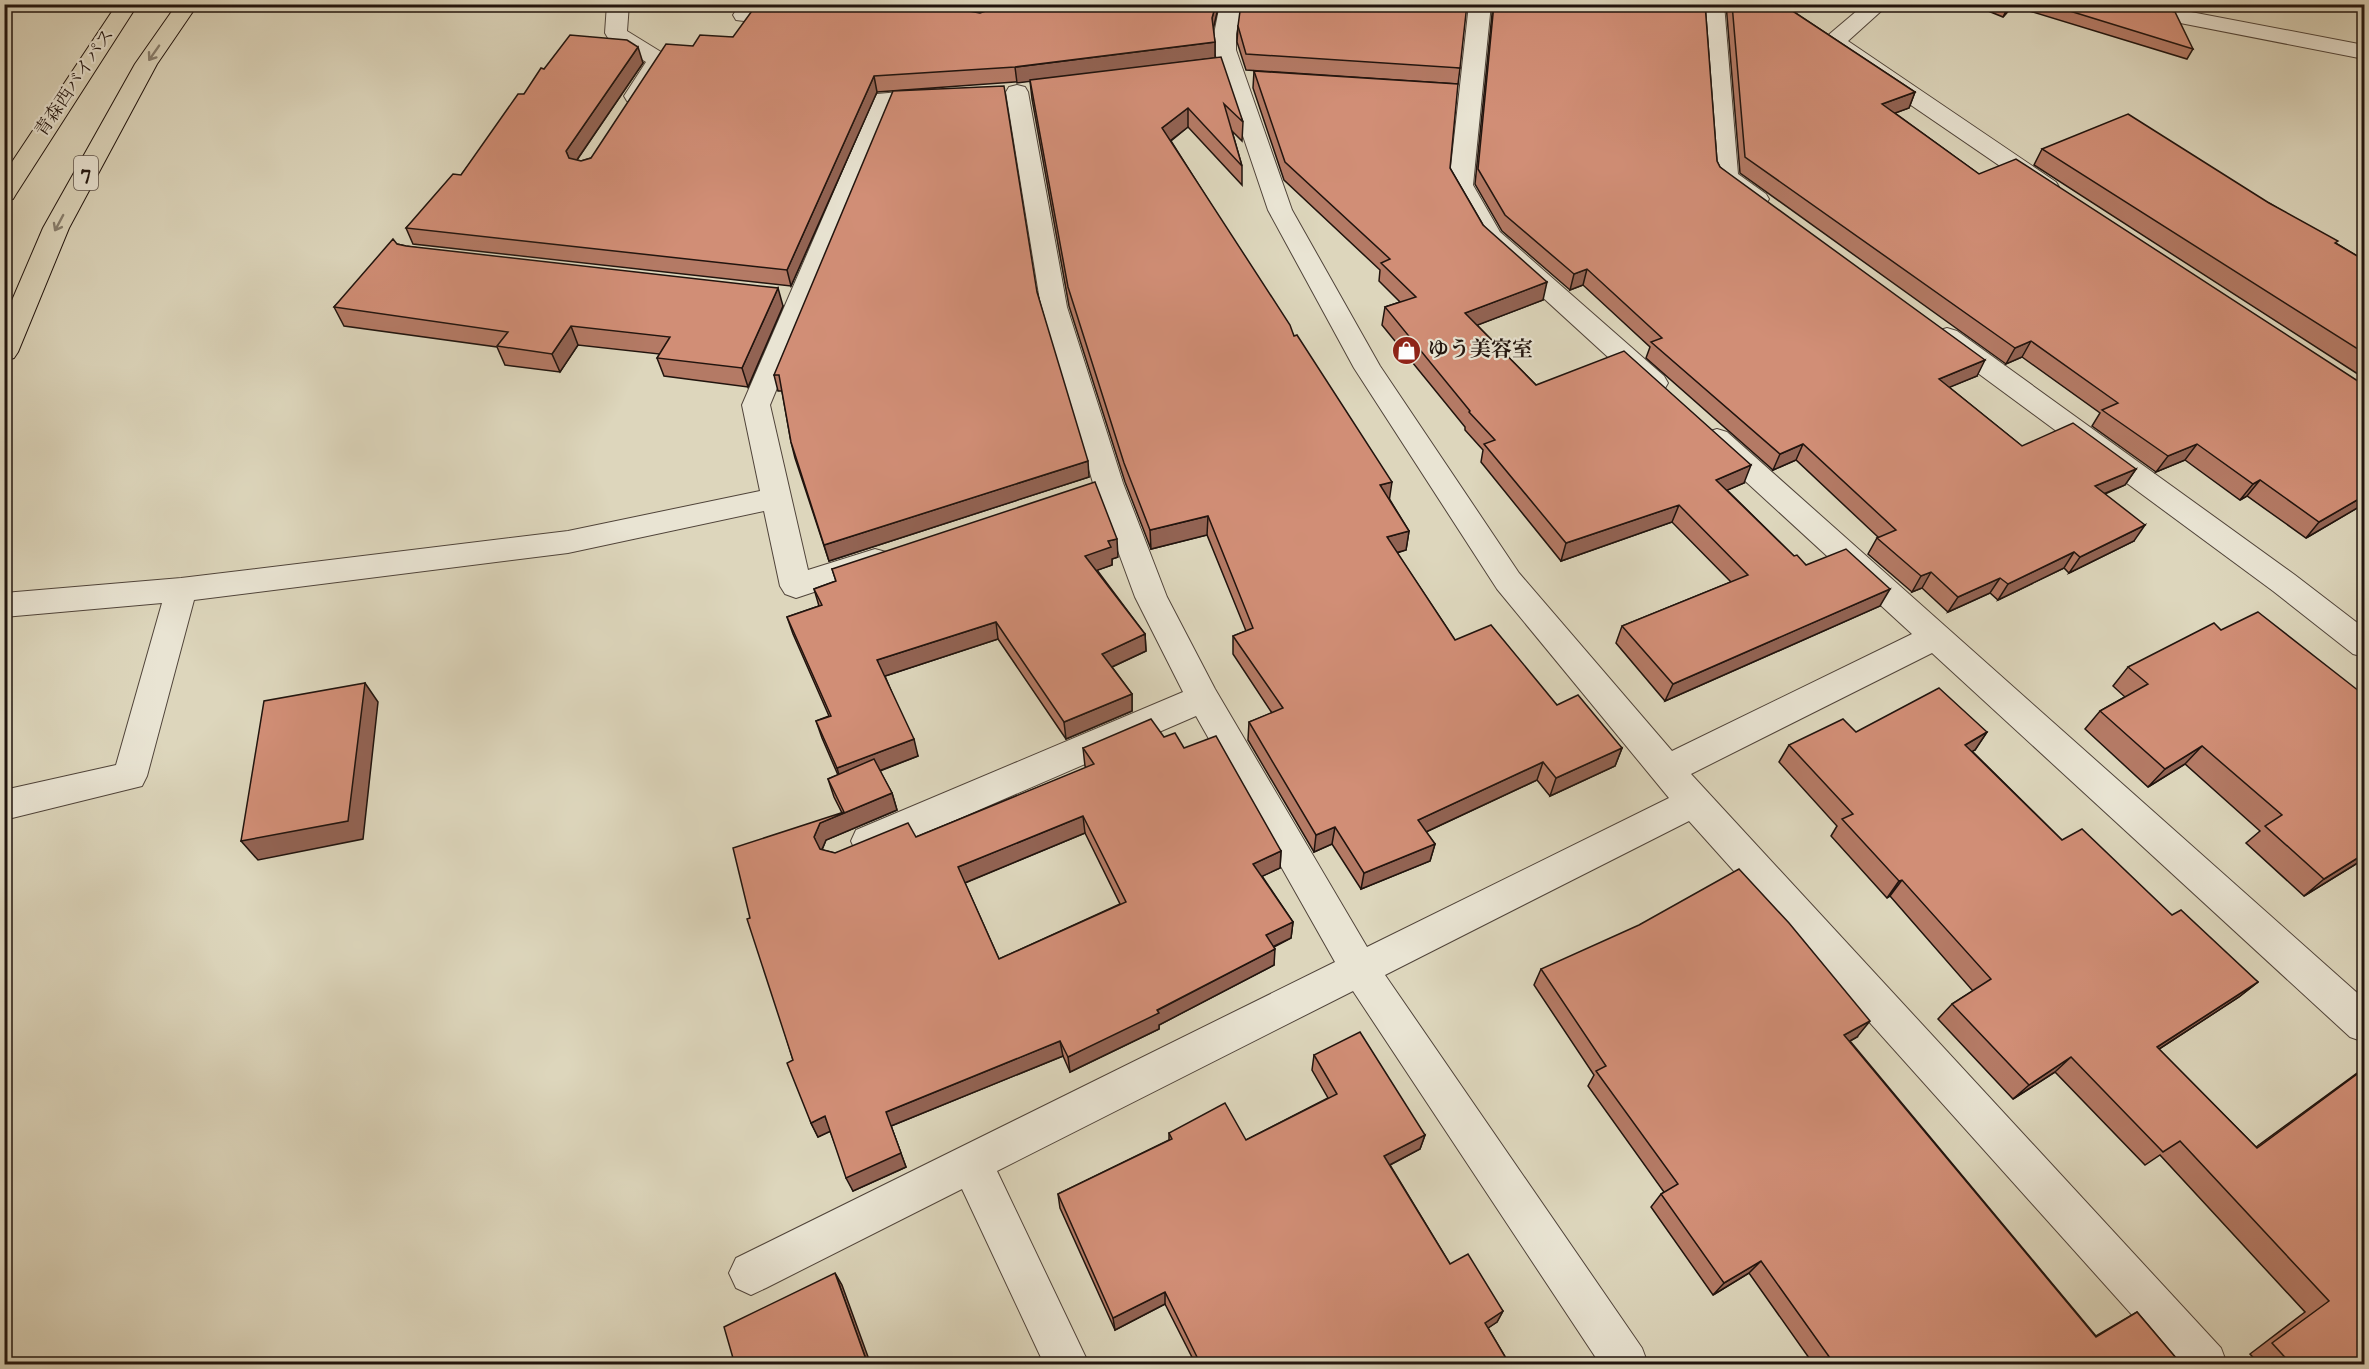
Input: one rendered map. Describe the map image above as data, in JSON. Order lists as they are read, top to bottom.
{
  "streets": {
    "highway": ["青森西バイパス", "7"]
  },
  "places": {
    "shop": ["ゆう美容室"]
  }
}
